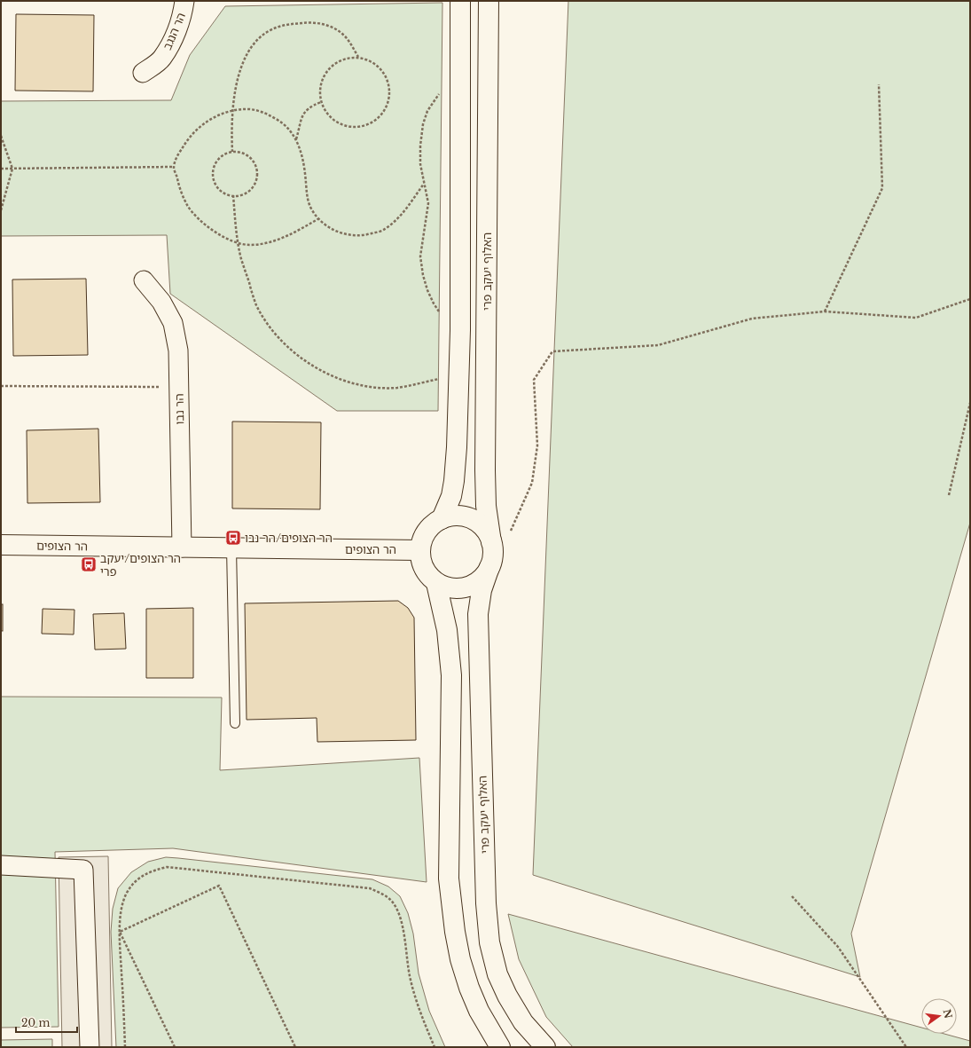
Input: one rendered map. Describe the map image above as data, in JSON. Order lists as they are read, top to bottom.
{
  "streets": {
    "street": [
      "הר הנגב",
      "האלוף יעקב פרי",
      "הר נבו",
      "הר הצופים"
    ]
  },
  "crossings": [
    ["האלוף יעקב פרי", "הר הצופים"],
    ["הר נבו", "הר הצופים"]
  ],
  "places": {
    "bus stop": ["הר הצופים/הר נבו", "הר הצופים/יעקב פרי"]
  },
  "scale_bar": "20 m",
  "north": "right"
}
